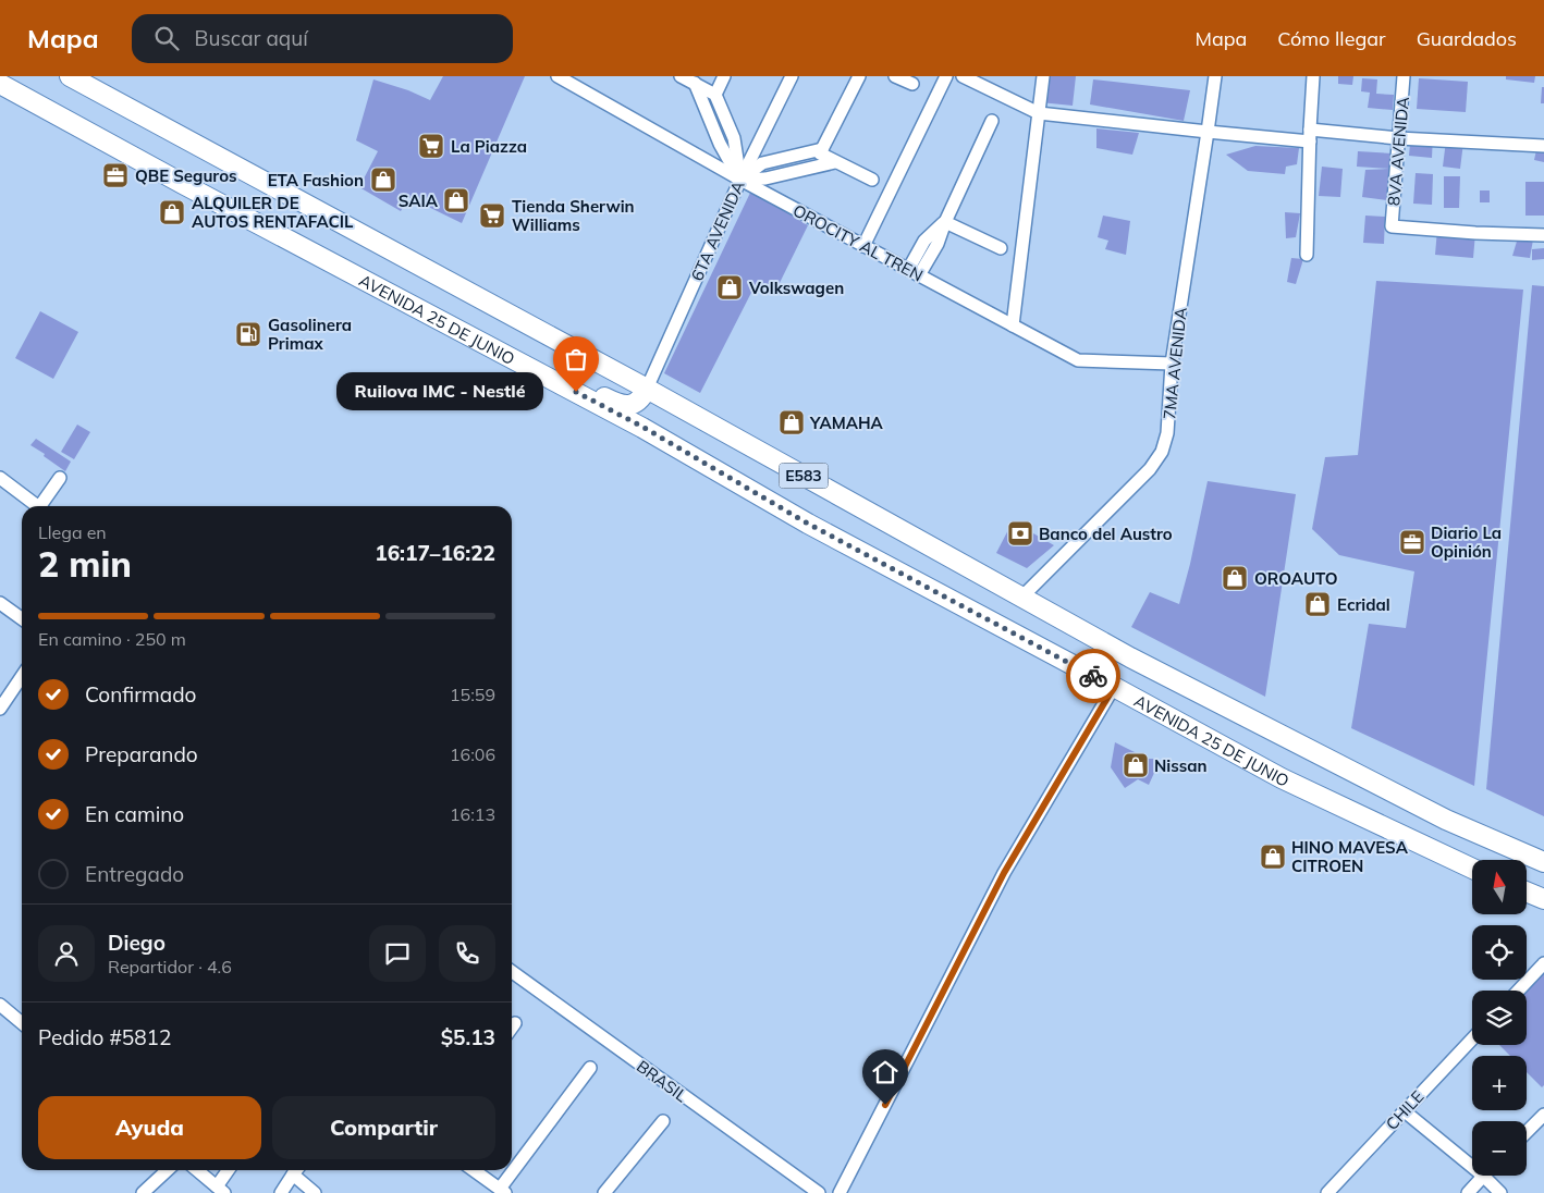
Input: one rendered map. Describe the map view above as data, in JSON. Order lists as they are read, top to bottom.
{
  "streets": {
    "main road": ["AVENIDA 25 DE JUNIO", "E583"],
    "street": [
      "8VA AVENIDA",
      "6TA AVENIDA",
      "OROCITY AL TREN",
      "7MA AVENIDA",
      "BRASIL",
      "CHILE"
    ]
  },
  "crossings": [
    ["6TA AVENIDA", "OROCITY AL TREN"],
    ["6TA AVENIDA", "E583"],
    ["OROCITY AL TREN", "7MA AVENIDA"],
    ["7MA AVENIDA", "E583"]
  ],
  "places": {
    "supermarket": ["La Piazza", "Tienda Sherwin Williams"],
    "office": ["QBE Seguros", "Diario La Opinión"],
    "shop": [
      "ETA Fashion",
      "SAIA",
      "ALQUILER DE AUTOS RENTAFACIL",
      "Volkswagen",
      "YAMAHA",
      "OROAUTO",
      "Ecridal",
      "Nissan",
      "HINO MAVESA CITROEN"
    ],
    "fuel station": ["Gasolinera Primax"],
    "other": ["Ruilova IMC - Nestlé"],
    "bank": ["Banco del Austro"]
  },
  "north": "top",
  "page": {
    "header": "Mapa",
    "search": "Buscar aquí",
    "nav": ["Mapa", "Cómo llegar", "Guardados"],
    "bubble": "Ruilova IMC - Nestlé",
    "heading": ["2 min", "Llega en", "16:17–16:22"],
    "panel": [
      "Diego",
      "Repartidor · 4.6",
      "Pedido #5812",
      "$5.13"
    ],
    "bar": "En camino · 250 m",
    "list": [
      ["Confirmado", "15:59"],
      ["Preparando", "16:06"],
      ["En camino", "16:13"],
      "Entregado"
    ],
    "map_buttons": ["+", "−"],
    "buttons": ["Ayuda", "Compartir"]
  }
}
